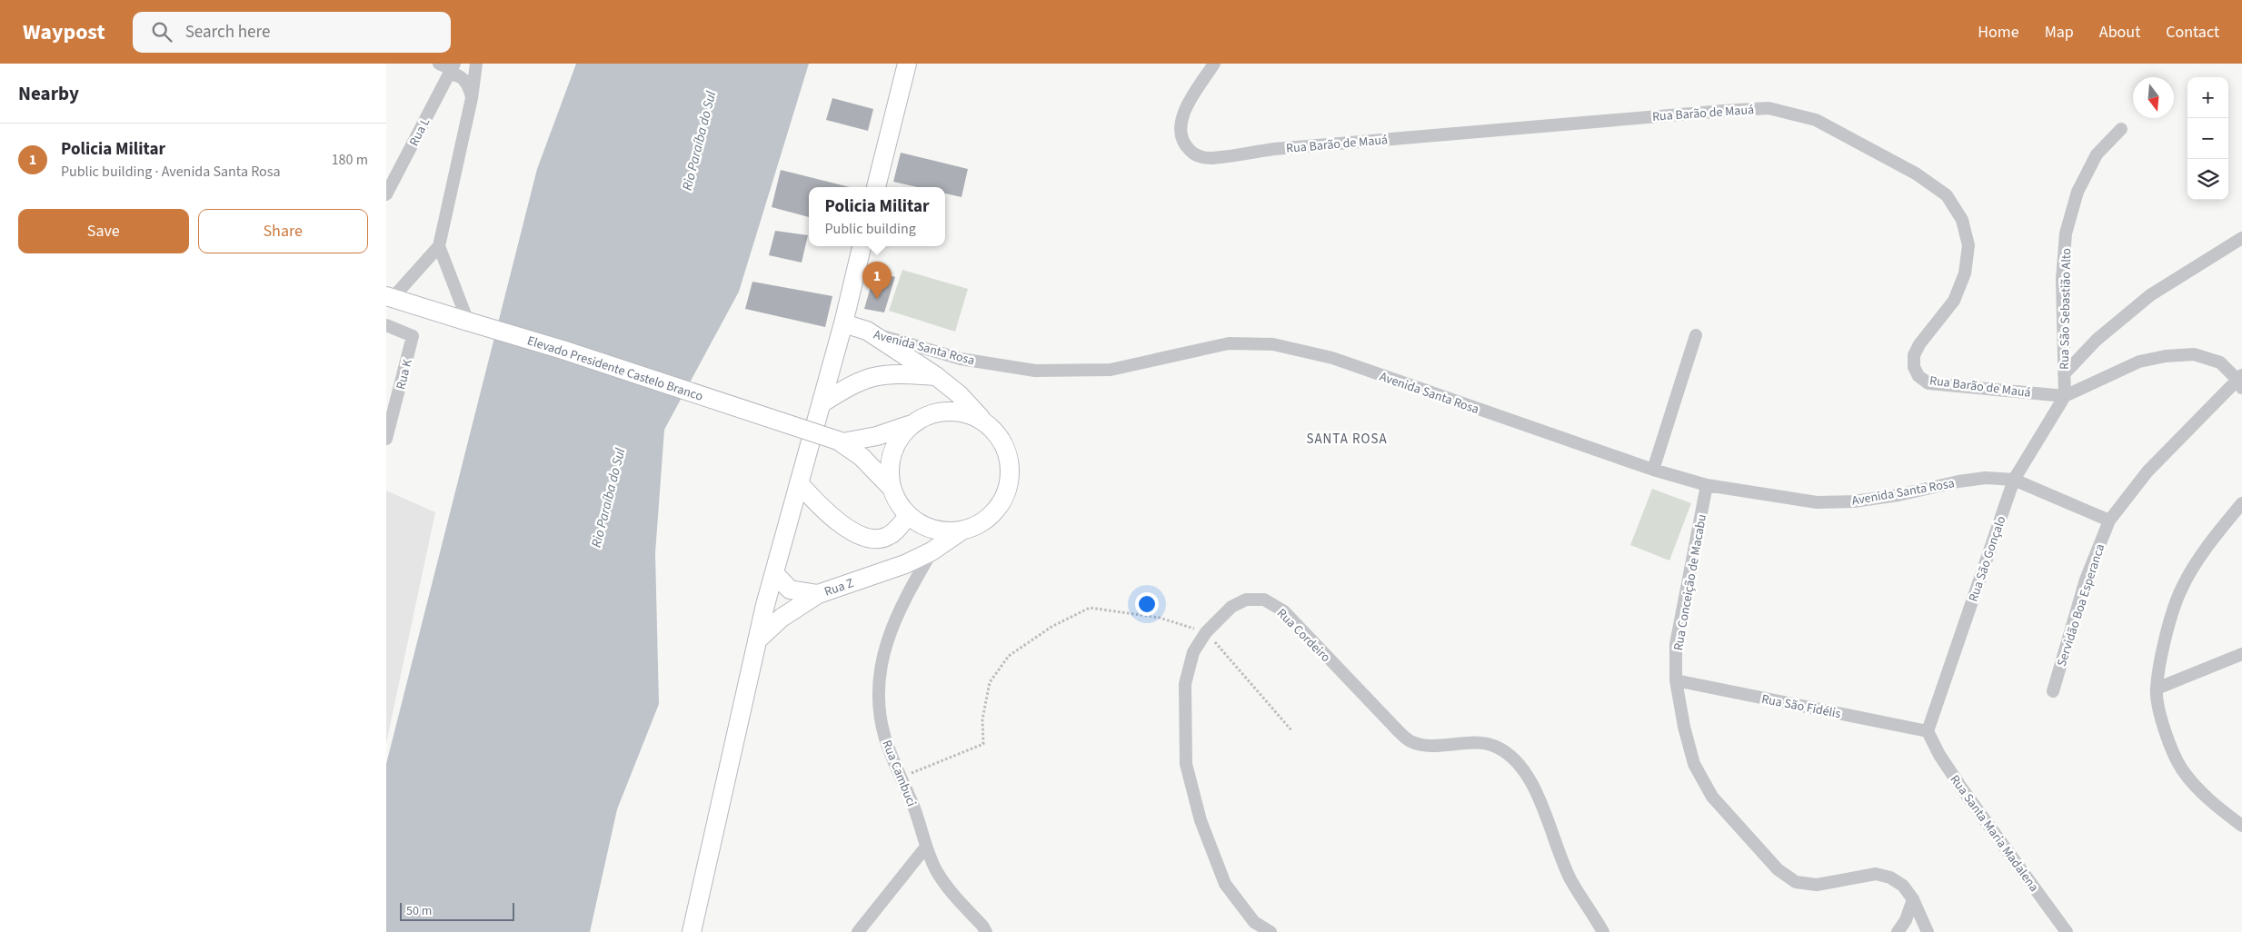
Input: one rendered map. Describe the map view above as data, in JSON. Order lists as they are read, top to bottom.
{
  "streets": {
    "street": [
      "Rua Barão de Mauá",
      "Rua L",
      "Rua São Sebastião Alto",
      "Avenida Santa Rosa",
      "Elevado Presidente Castelo Branco",
      "Rua K",
      "Rua São Gonçalo",
      "Rua Conceição de Macabu",
      "Rua Z",
      "Servidão Boa Esperanca",
      "Rua Cordeiro",
      "Rua São Fidélis",
      "Rua Cambuci",
      "Rua Santa Maria Madalena"
    ]
  },
  "crossings": [
    ["Rua Barão de Mauá", "Rua São Sebastião Alto"],
    ["Rua Barão de Mauá", "Rua São Gonçalo"],
    ["Rua São Sebastião Alto", "Rua São Gonçalo"],
    ["Avenida Santa Rosa", "Rua São Gonçalo"],
    ["Avenida Santa Rosa", "Rua Conceição de Macabu"],
    ["Avenida Santa Rosa", "Servidão Boa Esperanca"],
    ["Rua São Gonçalo", "Rua São Fidélis"],
    ["Rua São Gonçalo", "Rua Santa Maria Madalena"],
    ["Rua Conceição de Macabu", "Rua São Fidélis"],
    ["Rua Z", "Rua Cambuci"],
    ["Rua São Fidélis", "Rua Santa Maria Madalena"]
  ],
  "districts": ["SANTA ROSA"],
  "water": ["Rio Paraíba do Sul"],
  "scale_bar": "50 m",
  "north": "bottom",
  "page": {
    "header": "Waypost",
    "search": "Search here",
    "nav": [
      "Home",
      "Map",
      "About",
      "Contact"
    ],
    "heading": "Nearby",
    "map_buttons": ["+", "−"],
    "list": [
      {
        "mark": "1",
        "name": "Policia Militar",
        "note": "Public building · Avenida Santa Rosa",
        "value": "180 m"
      }
    ],
    "popup": ["Policia Militar", "Public building"],
    "buttons": ["Save", "Share"],
    "pins": "1",
    "scale": "50 m"
  }
}
